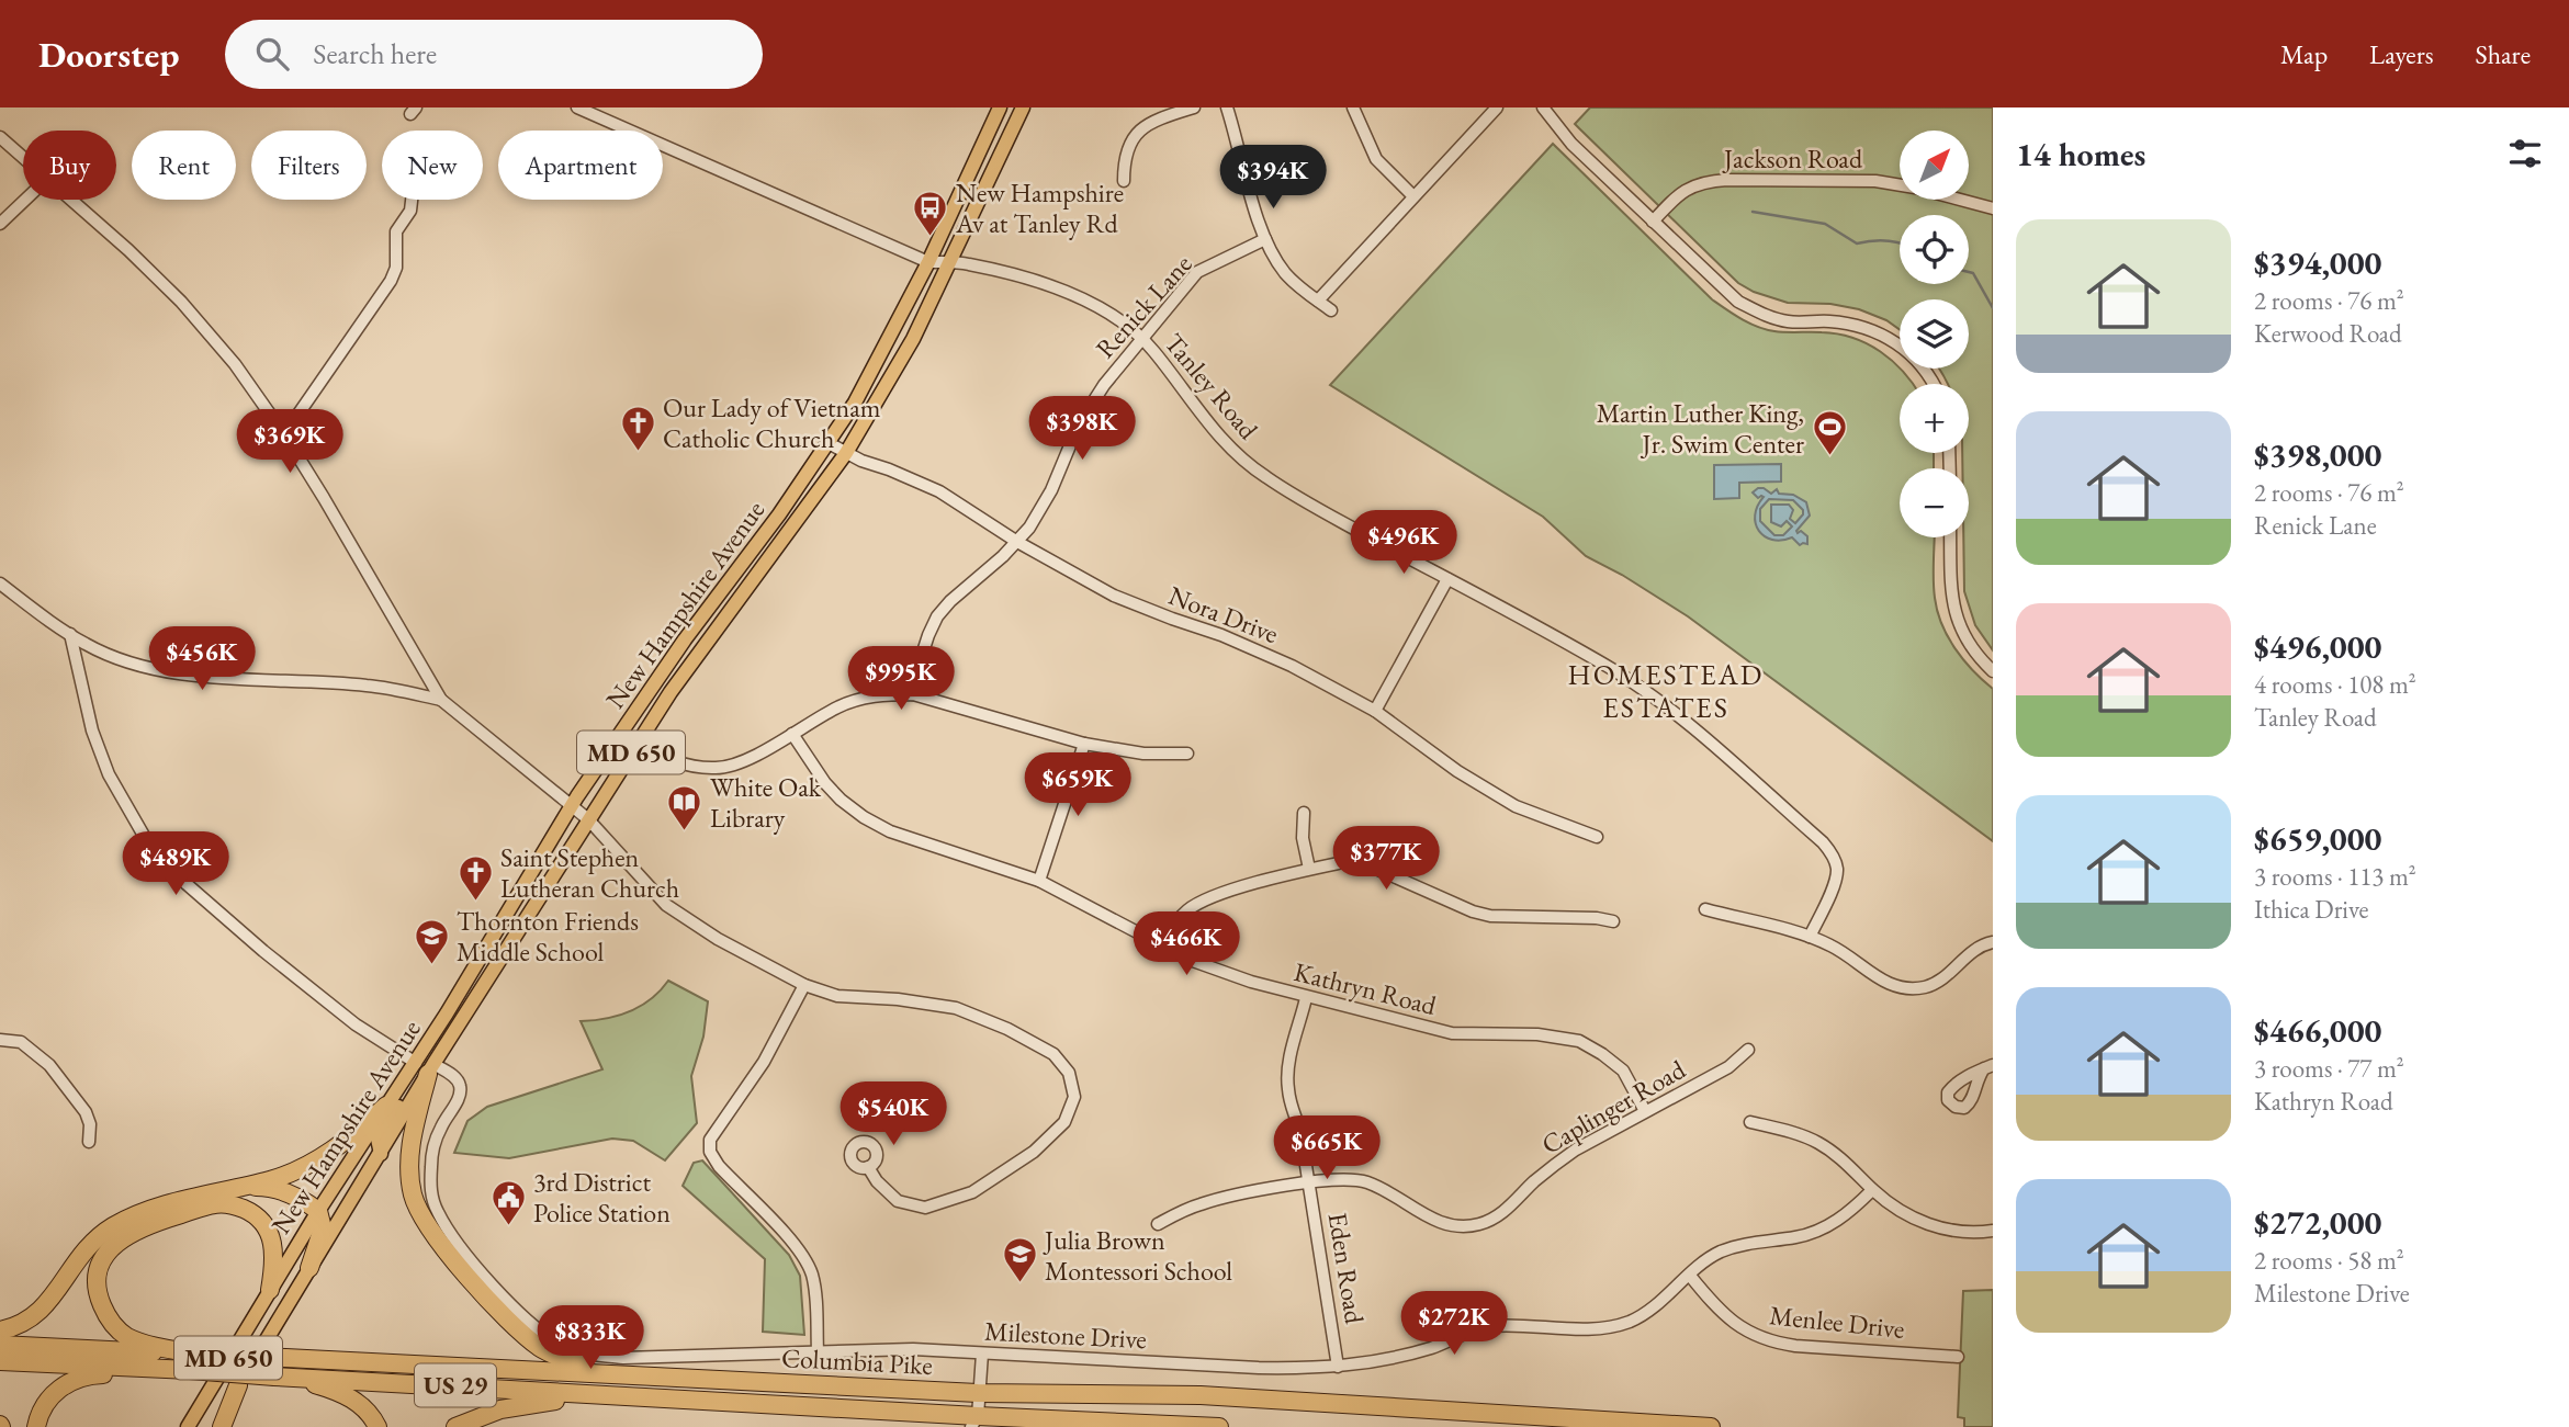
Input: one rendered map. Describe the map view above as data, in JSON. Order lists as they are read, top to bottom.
{
  "streets": {
    "highway": ["Columbia Pike", "US 29"],
    "main road": ["New Hampshire Avenue", "MD 650"],
    "street": [
      "Jackson Road",
      "Renick Lane",
      "Tanley Road",
      "Nora Drive",
      "Kathryn Road",
      "Caplinger Road",
      "Eden Road",
      "Menlee Drive",
      "Milestone Drive"
    ]
  },
  "crossings": [
    ["Renick Lane", "Tanley Road"],
    ["Renick Lane", "Nora Drive"],
    ["Tanley Road", "New Hampshire Avenue"],
    ["New Hampshire Avenue", "Nora Drive"],
    ["New Hampshire Avenue", "Milestone Drive"],
    ["Kathryn Road", "Caplinger Road"],
    ["Kathryn Road", "Eden Road"],
    ["Caplinger Road", "Eden Road"],
    ["Eden Road", "Milestone Drive"],
    ["Menlee Drive", "Milestone Drive"]
  ],
  "districts": ["HOMESTEAD ESTATES"],
  "places": {
    "bus stop": ["New Hampshire Av at Tanley Rd"],
    "church": ["Our Lady of Vietnam Catholic Church", "Saint Stephen Lutheran Church"],
    "sports": ["Martin Luther King, Jr. Swim Center"],
    "library": ["White Oak Library"],
    "school or university": ["Thornton Friends Middle School", "Julia Brown Montessori School"],
    "public building": ["3rd District Police Station"]
  },
  "north": "top right",
  "page": {
    "header": "Doorstep",
    "search": "Search here",
    "nav": ["Map", "Layers", "Share"],
    "heading": "14 homes",
    "map_buttons": ["+", "−"],
    "chip": [
      "Buy",
      "Rent",
      "Filters",
      "New",
      "Apartment"
    ],
    "price": [
      "$394K",
      "$398K",
      "$369K",
      "$496K",
      "$456K",
      "$995K",
      "$659K",
      "$377K",
      "$489K",
      "$466K",
      "$540K",
      "$665K",
      "$272K",
      "$833K"
    ],
    "list": [
      {
        "name": "$394,000",
        "note": "2 rooms · 76 m² · Kerwood Road"
      },
      {
        "name": "$398,000",
        "note": "2 rooms · 76 m² · Renick Lane"
      },
      {
        "name": "$496,000",
        "note": "4 rooms · 108 m² · Tanley Road"
      },
      {
        "name": "$659,000",
        "note": "3 rooms · 113 m² · Ithica Drive"
      },
      {
        "name": "$466,000",
        "note": "3 rooms · 77 m² · Kathryn Road"
      },
      {
        "name": "$272,000",
        "note": "2 rooms · 58 m² · Milestone Drive"
      }
    ]
  }
}
